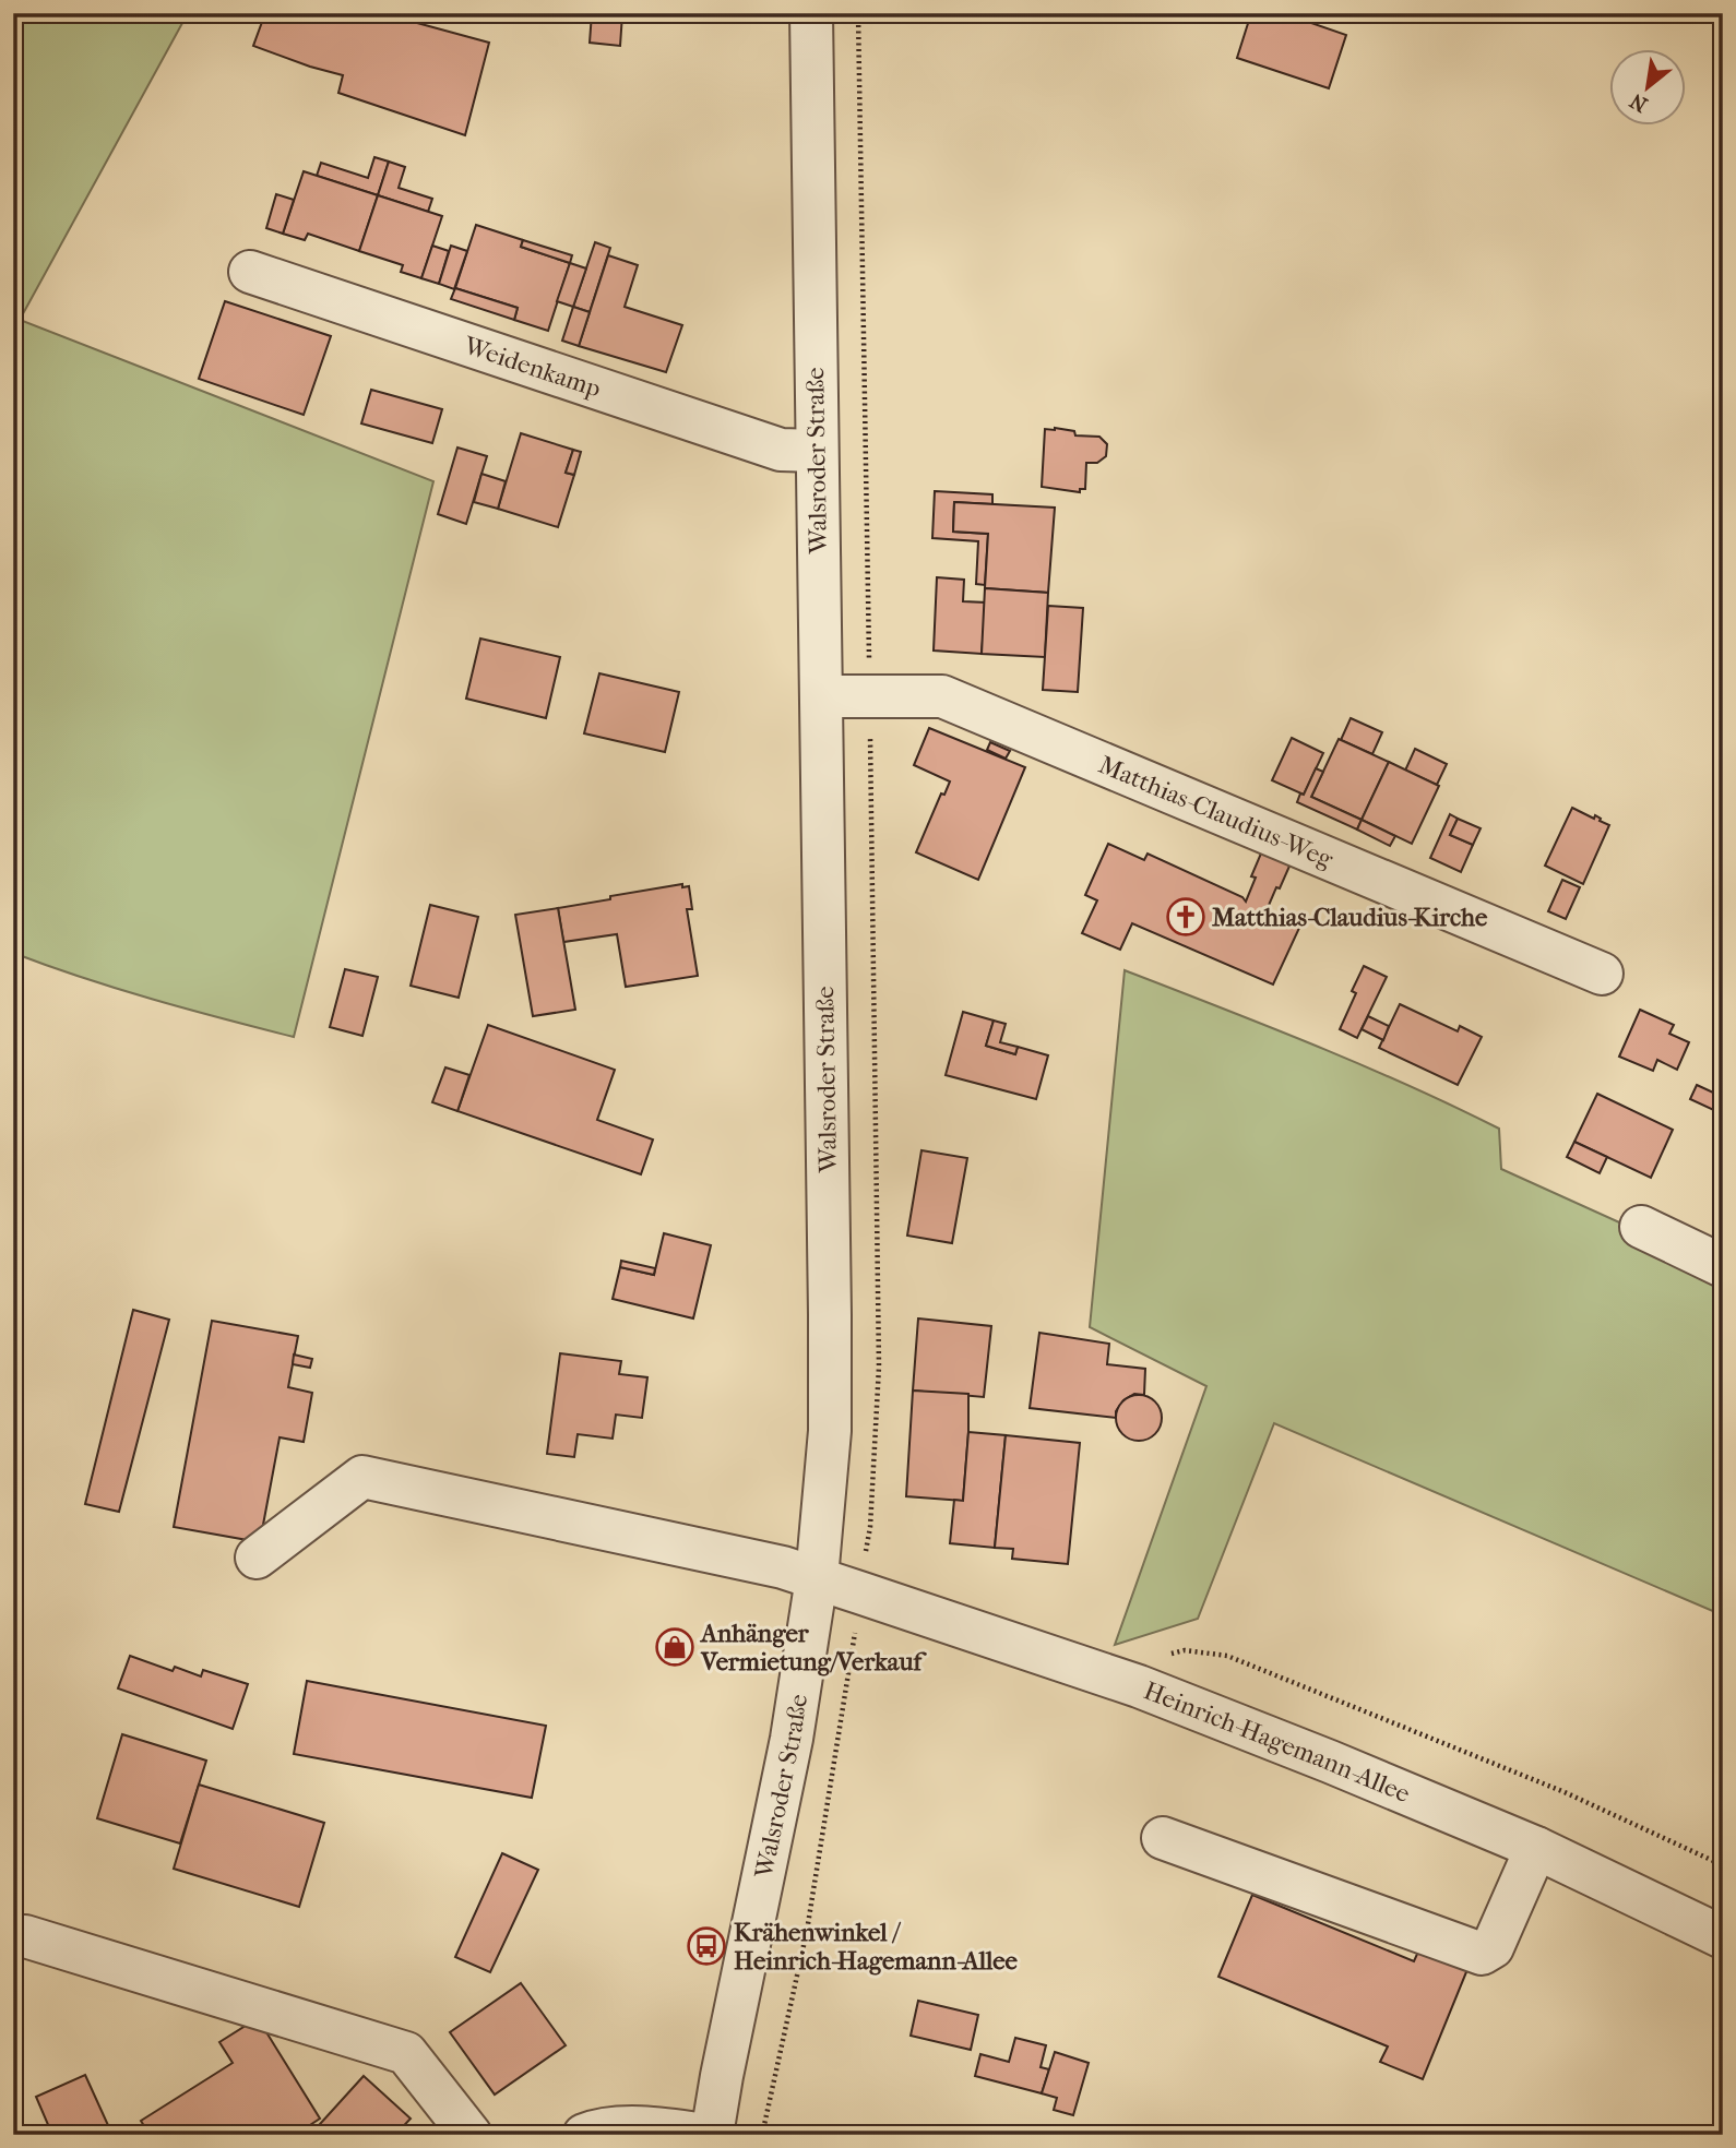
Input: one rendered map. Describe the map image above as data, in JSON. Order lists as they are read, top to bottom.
{
  "streets": {
    "street": [
      "Weidenkamp",
      "Walsroder Straße",
      "Matthias-Claudius-Weg",
      "Heinrich-Hagemann-Allee"
    ]
  },
  "crossings": [
    ["Weidenkamp", "Walsroder Straße"],
    ["Walsroder Straße", "Matthias-Claudius-Weg"],
    ["Walsroder Straße", "Heinrich-Hagemann-Allee"]
  ],
  "places": {
    "church": ["Matthias-Claudius-Kirche"],
    "shop": ["Anhänger Vermietung/Verkauf"],
    "bus stop": ["Krähenwinkel / Heinrich-Hagemann-Allee"]
  },
  "north": "bottom left"
}
